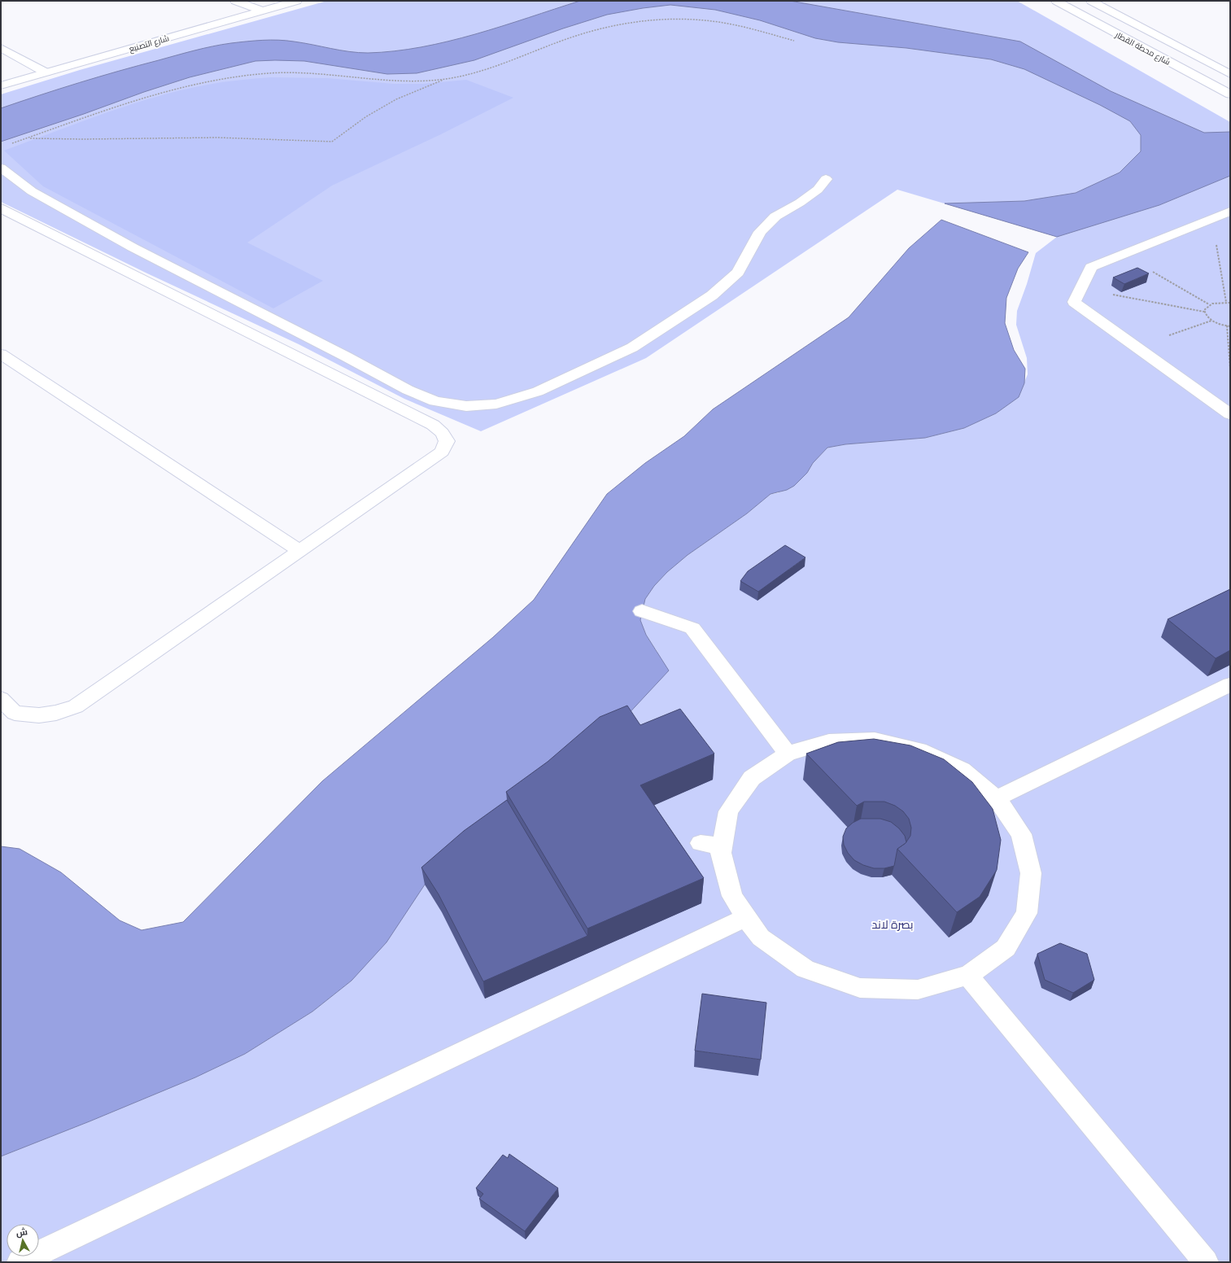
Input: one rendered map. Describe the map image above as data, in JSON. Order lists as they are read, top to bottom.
{
  "streets": {
    "street": ["شارع التصنيع", "شارع محطة القطار"]
  },
  "parks": ["بصرة لاند"],
  "north": "top"
}
